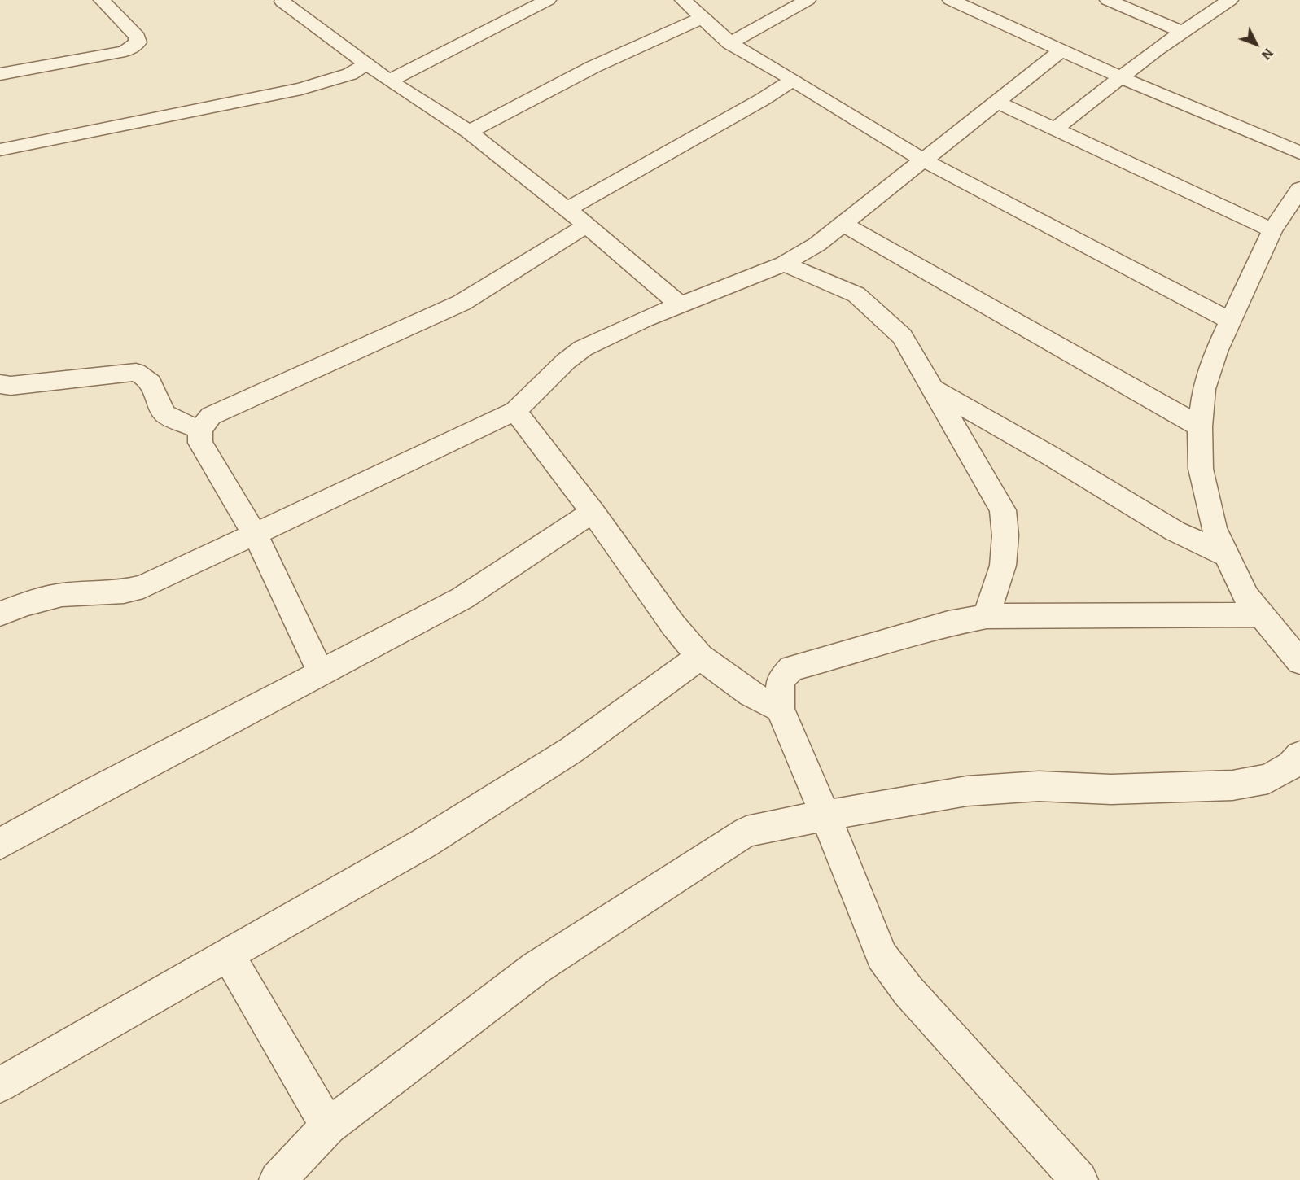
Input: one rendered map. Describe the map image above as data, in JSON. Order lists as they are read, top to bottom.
{
  "north": "bottom right"
}
